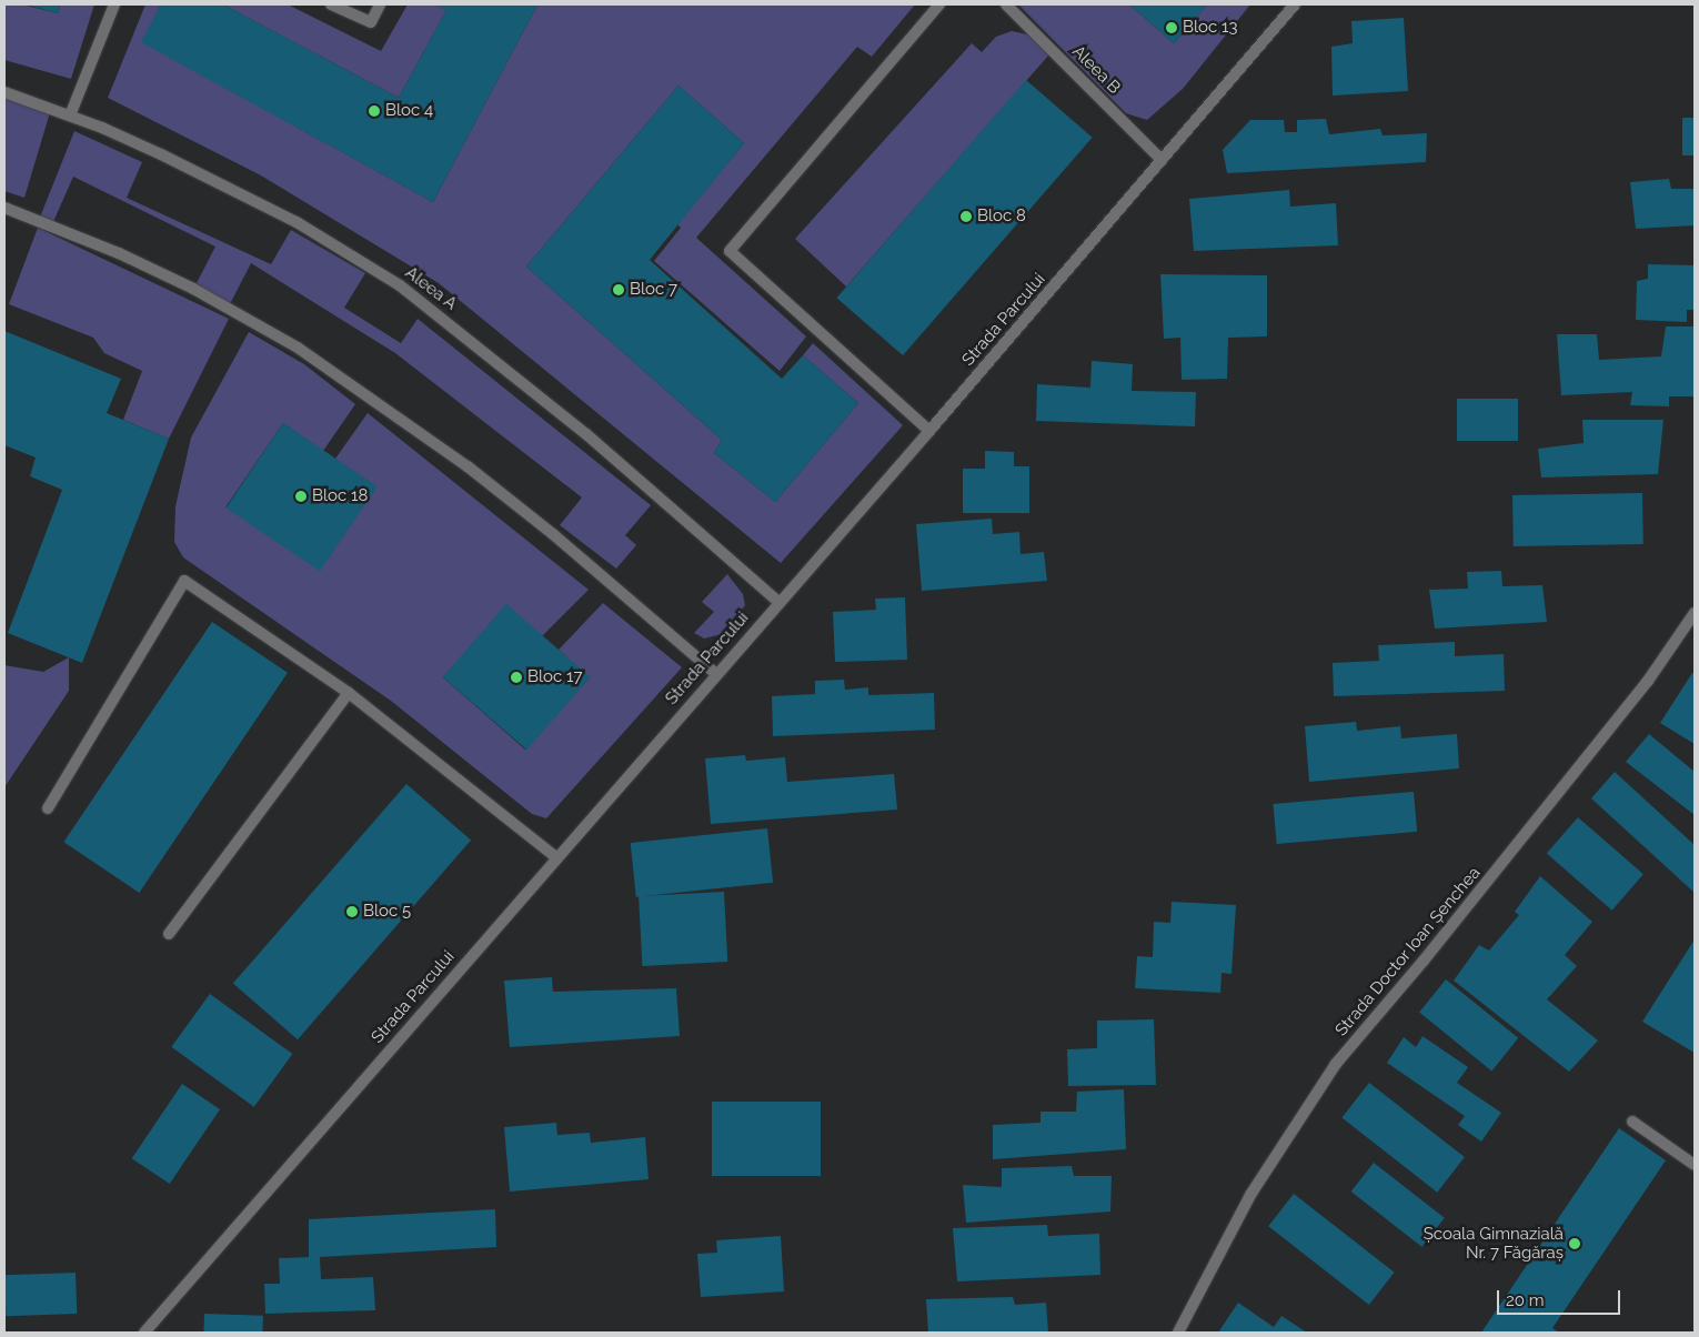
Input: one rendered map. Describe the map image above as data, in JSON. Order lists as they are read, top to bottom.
{
  "streets": {
    "street": [
      "Aleea B",
      "Aleea A",
      "Strada Parcului",
      "Strada Doctor Ioan Șenchea"
    ]
  },
  "crossings": [
    ["Aleea B", "Strada Parcului"],
    ["Aleea A", "Strada Parcului"]
  ],
  "places": [
    "Bloc 13",
    "Bloc 4",
    "Bloc 8",
    "Bloc 7",
    "Bloc 18",
    "Bloc 17",
    "Bloc 5",
    "Școala Gimnazială Nr. 7 Făgăraș"
  ],
  "scale_bar": "20 m"
}
